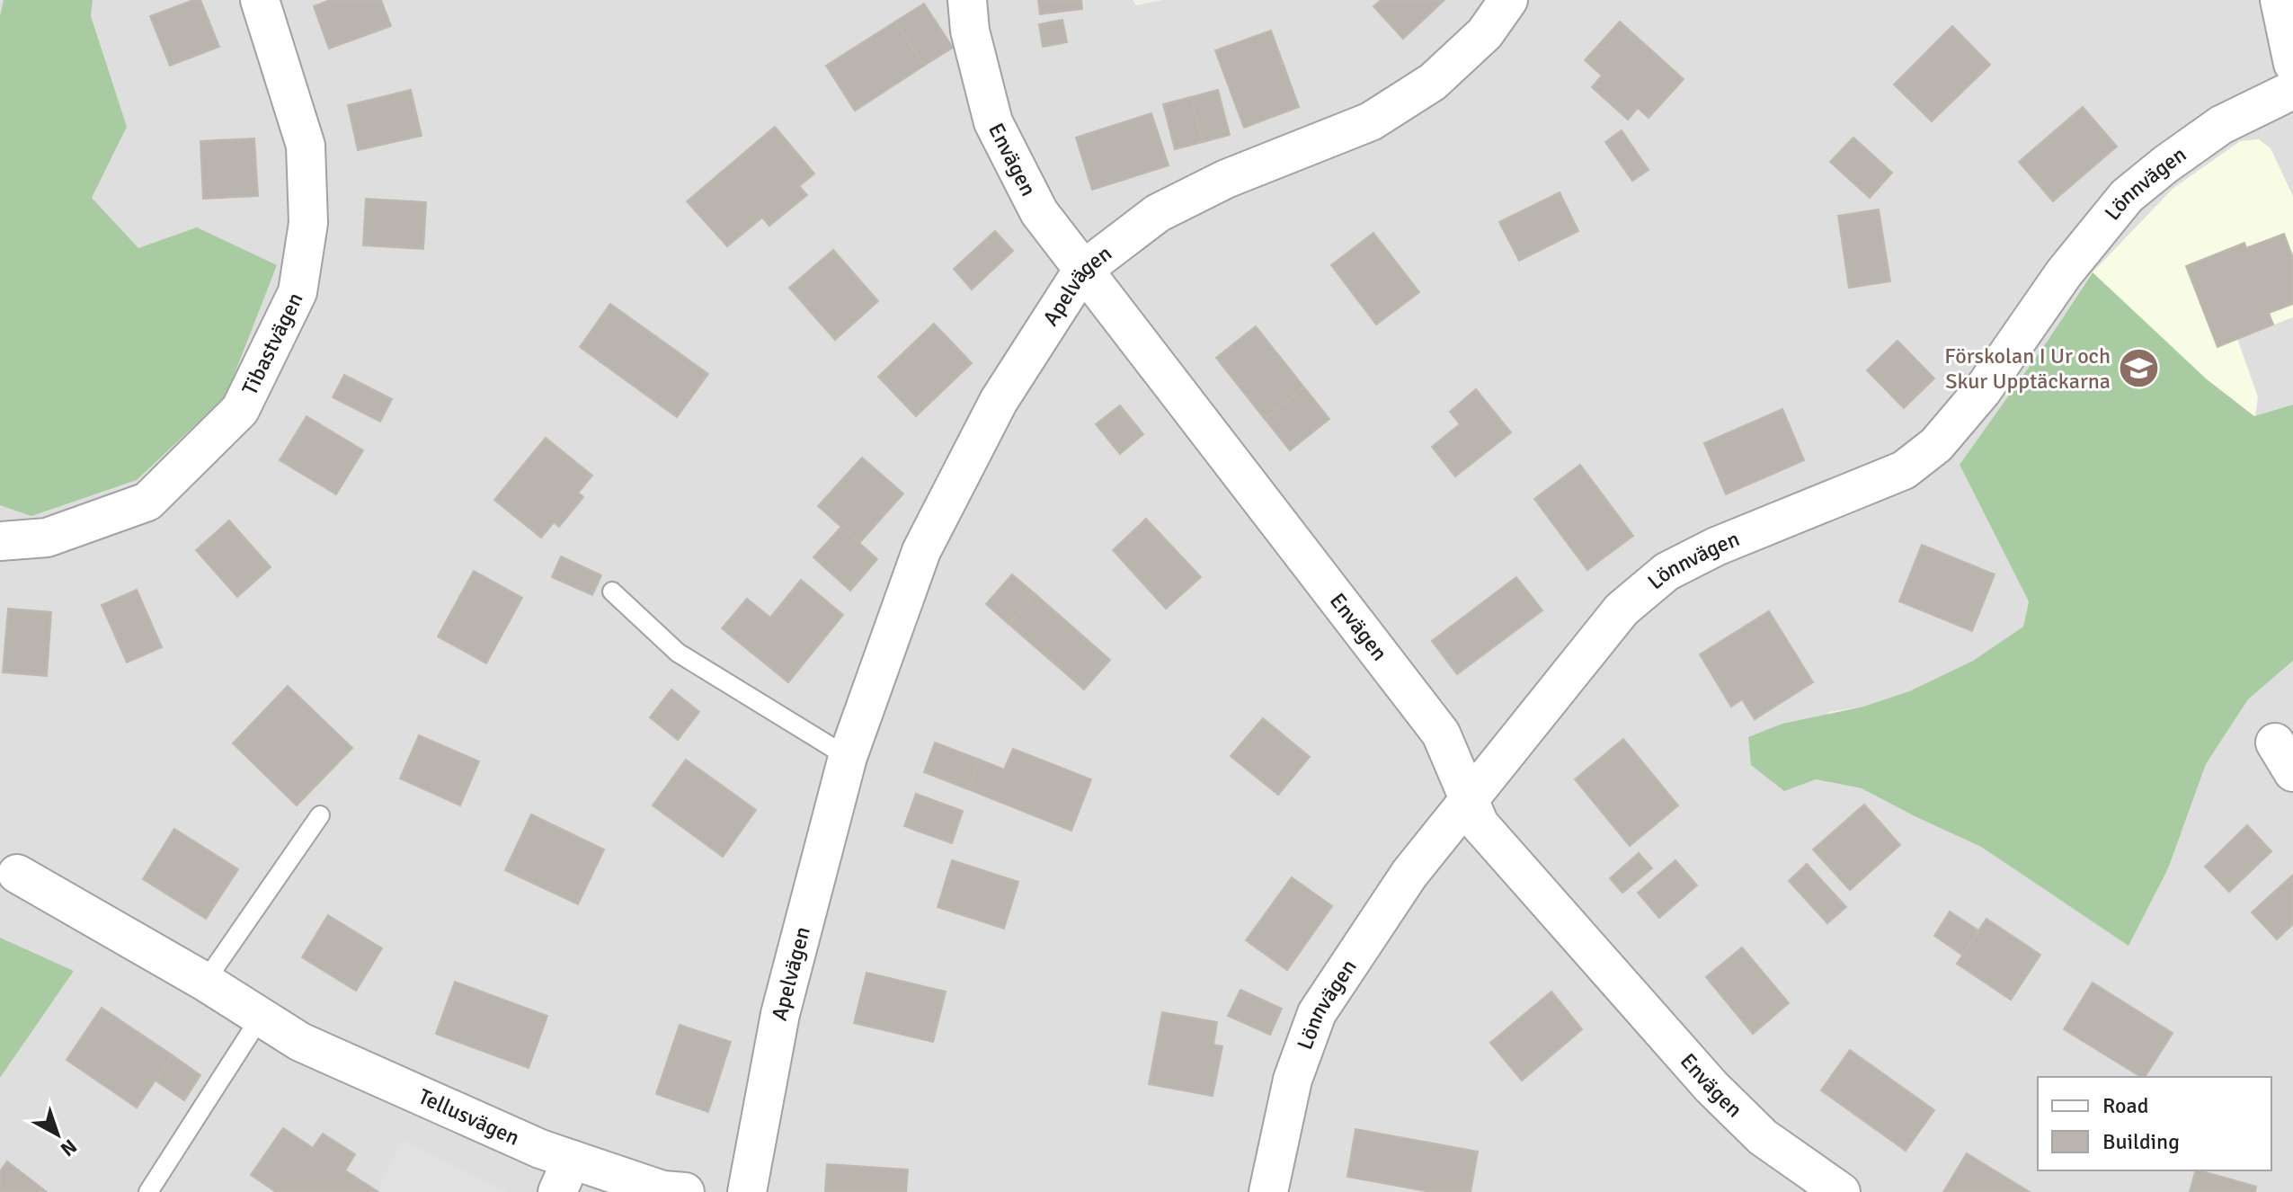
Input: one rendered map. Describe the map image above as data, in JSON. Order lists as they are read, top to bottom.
{
  "streets": {
    "street": [
      "Envägen",
      "Lönnvägen",
      "Apelvägen",
      "Tibastvägen",
      "Tellusvägen"
    ]
  },
  "crossings": [
    ["Envägen", "Lönnvägen"],
    ["Envägen", "Apelvägen"]
  ],
  "places": {
    "school or university": ["Förskolan I Ur och Skur Upptäckarna"]
  },
  "legend": ["Road", "Building"],
  "north": "bottom right"
}
